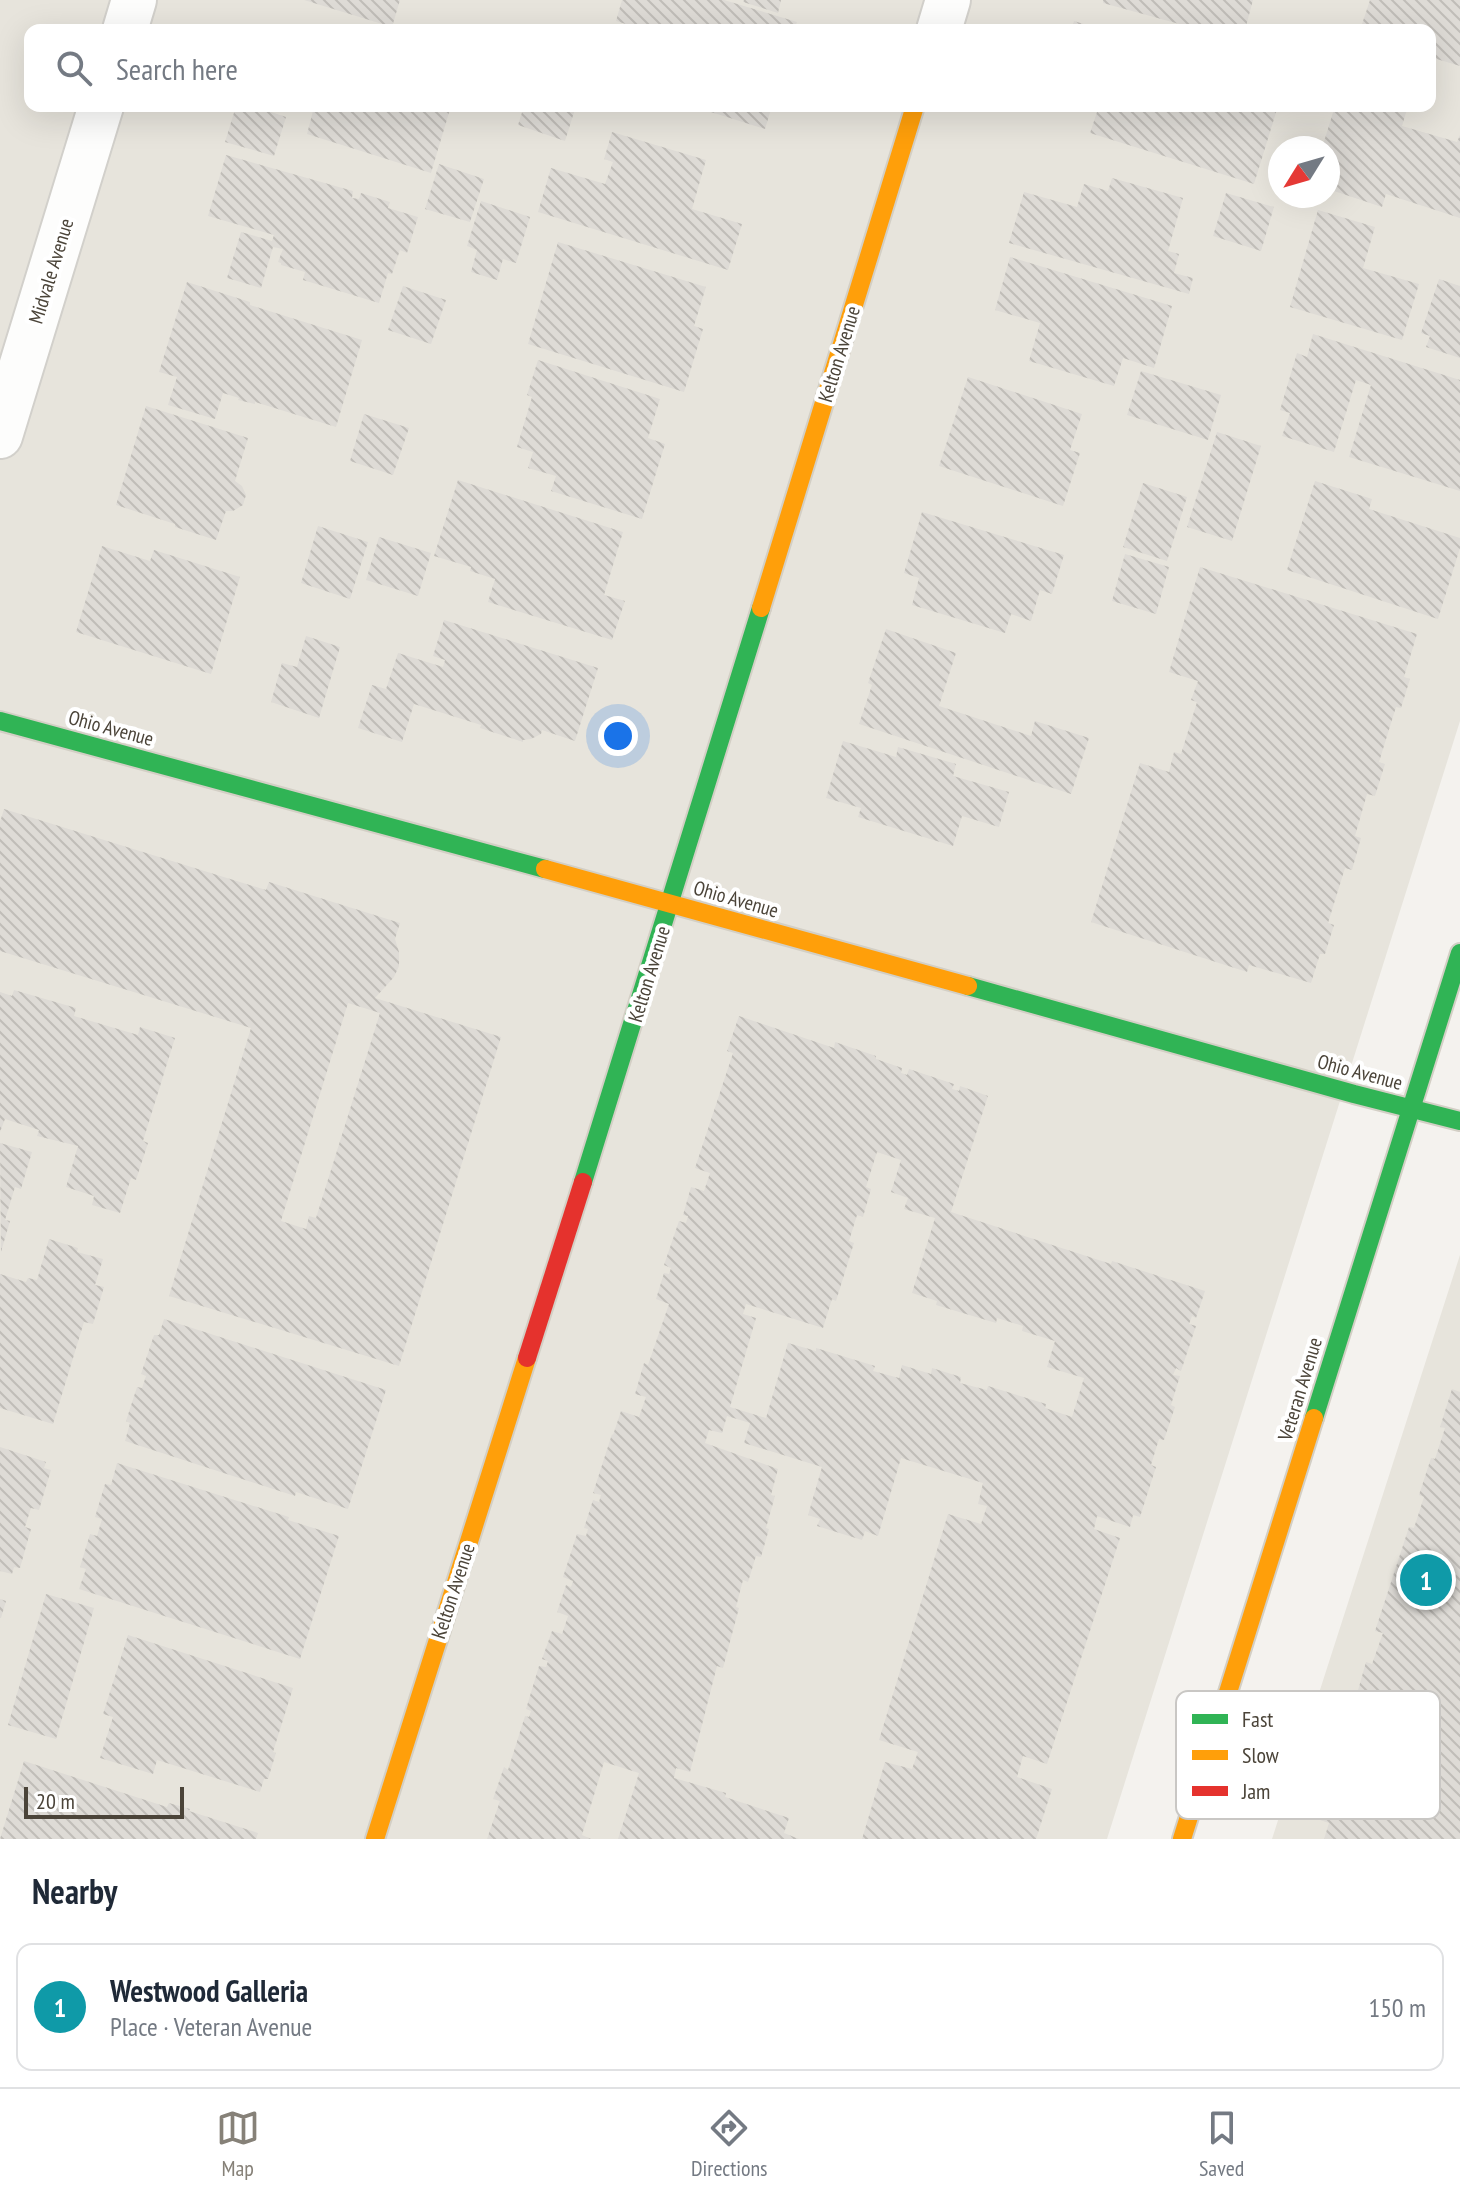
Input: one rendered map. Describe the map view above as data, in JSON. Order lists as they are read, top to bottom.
{
  "streets": {
    "street": [
      "Midvale Avenue",
      "Kelton Avenue",
      "Ohio Avenue",
      "Veteran Avenue"
    ]
  },
  "crossings": [
    ["Kelton Avenue", "Ohio Avenue"],
    ["Ohio Avenue", "Veteran Avenue"]
  ],
  "legend": ["Fast", "Slow", "Jam"],
  "scale_bar": "20 m",
  "north": "bottom left",
  "page": {
    "search": "Search here",
    "pins": "1",
    "scale": "20 m",
    "heading": "Nearby",
    "list": [
      {
        "mark": "1",
        "name": "Westwood Galleria",
        "note": "Place · Veteran Avenue",
        "value": "150 m"
      }
    ],
    "nav": ["Map", "Directions", "Saved"]
  }
}
